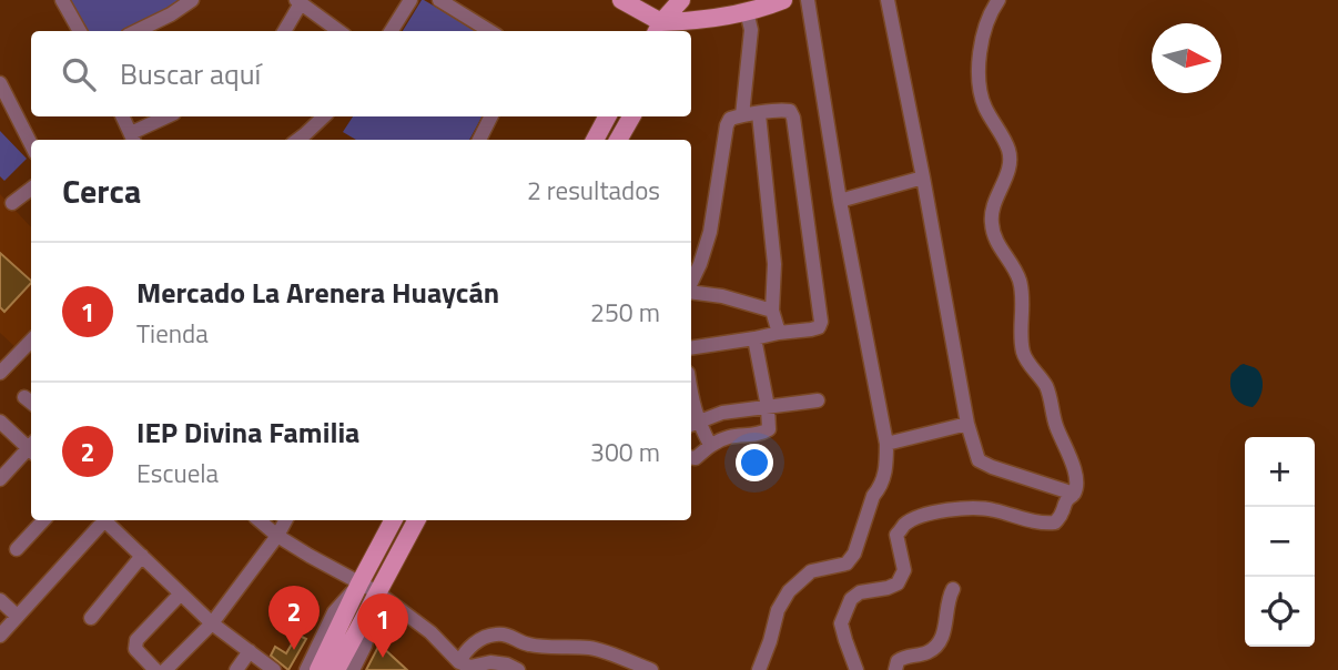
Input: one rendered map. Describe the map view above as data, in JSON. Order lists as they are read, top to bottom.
{
  "north": "right",
  "page": {
    "search": "Buscar aquí",
    "heading": ["Cerca", "2 resultados"],
    "list": [
      {
        "mark": "1",
        "name": "Mercado La Arenera Huaycán",
        "note": "Tienda",
        "value": "250 m"
      },
      {
        "mark": "2",
        "name": "IEP Divina Familia",
        "note": "Escuela",
        "value": "300 m"
      }
    ],
    "map_buttons": ["+", "−"],
    "pins": ["2", "1"]
  }
}
